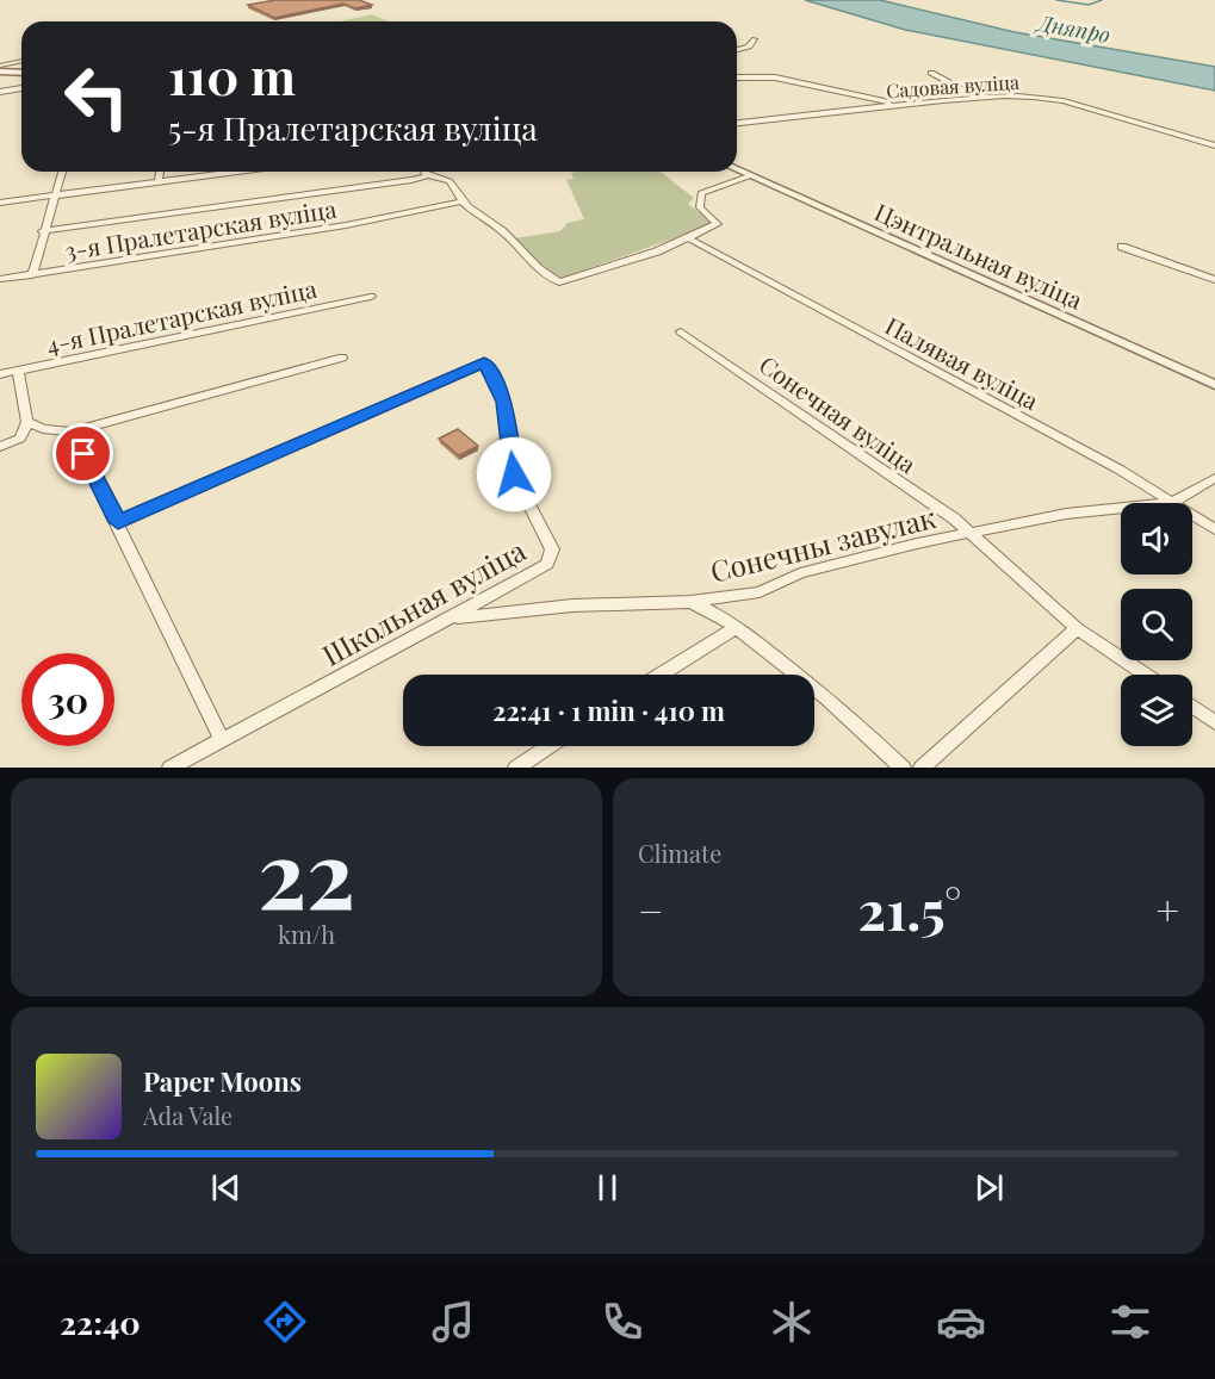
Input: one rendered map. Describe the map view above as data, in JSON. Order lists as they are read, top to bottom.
{
  "streets": {
    "street": [
      "Садовая вуліца",
      "3-я Пралетарская вуліца",
      "Цэнтральная вуліца",
      "4-я Пралетарская вуліца",
      "Палявая вуліца",
      "Сонечная вуліца",
      "Сонечны завулак",
      "Школьная вуліца"
    ]
  },
  "crossings": [
    ["Сонечная вуліца", "Сонечны завулак"],
    ["Сонечны завулак", "Школьная вуліца"]
  ],
  "water": ["Дняпро"],
  "page": {
    "turn": ["110 m", "5-я Пралетарская вуліца"],
    "limit": "30",
    "trip": "22:41 · 1 min · 410 m",
    "tile": [
      ["22", "km/h"],
      "Climate"
    ],
    "heat": ["−", "21.5°", "+"],
    "song": ["Paper Moons", "Ada Vale"],
    "tabs": "22:40"
  }
}
